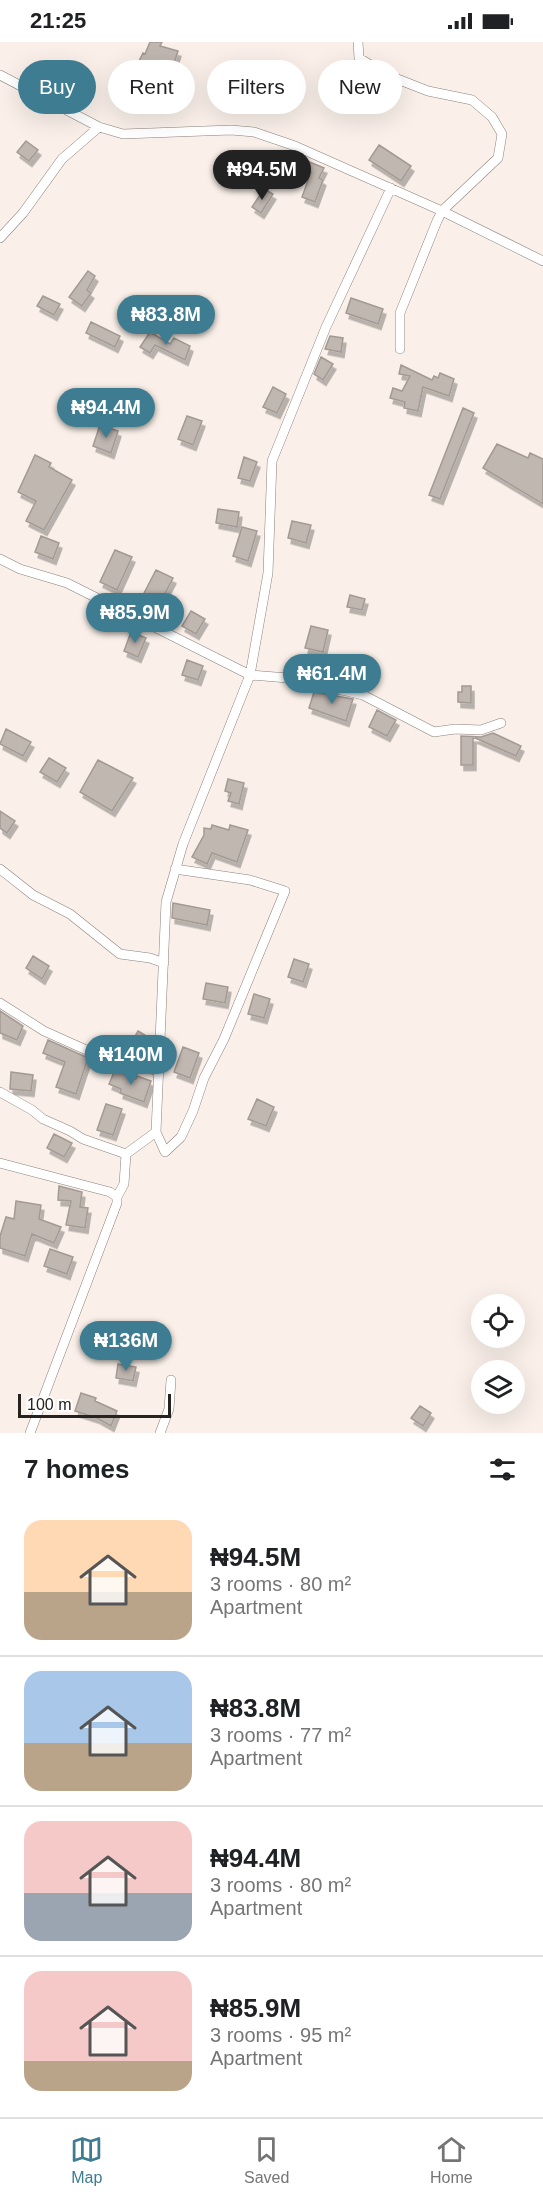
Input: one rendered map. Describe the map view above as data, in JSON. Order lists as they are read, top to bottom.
{
  "scale_bar": "100 m",
  "page": {
    "status": "21:25",
    "chip": [
      "Buy",
      "Rent",
      "Filters",
      "New"
    ],
    "price": [
      "₦94.5M",
      "₦83.8M",
      "₦94.4M",
      "₦85.9M",
      "₦61.4M",
      "₦140M",
      "₦136M"
    ],
    "scale": "100 m",
    "heading": "7 homes",
    "list": [
      {
        "name": "₦94.5M",
        "note": "3 rooms · 80 m² · Apartment"
      },
      {
        "name": "₦83.8M",
        "note": "3 rooms · 77 m² · Apartment"
      },
      {
        "name": "₦94.4M",
        "note": "3 rooms · 80 m² · Apartment"
      },
      {
        "name": "₦85.9M",
        "note": "3 rooms · 95 m² · Apartment"
      }
    ],
    "tabs": ["Map", "Saved", "Home"]
  }
}
